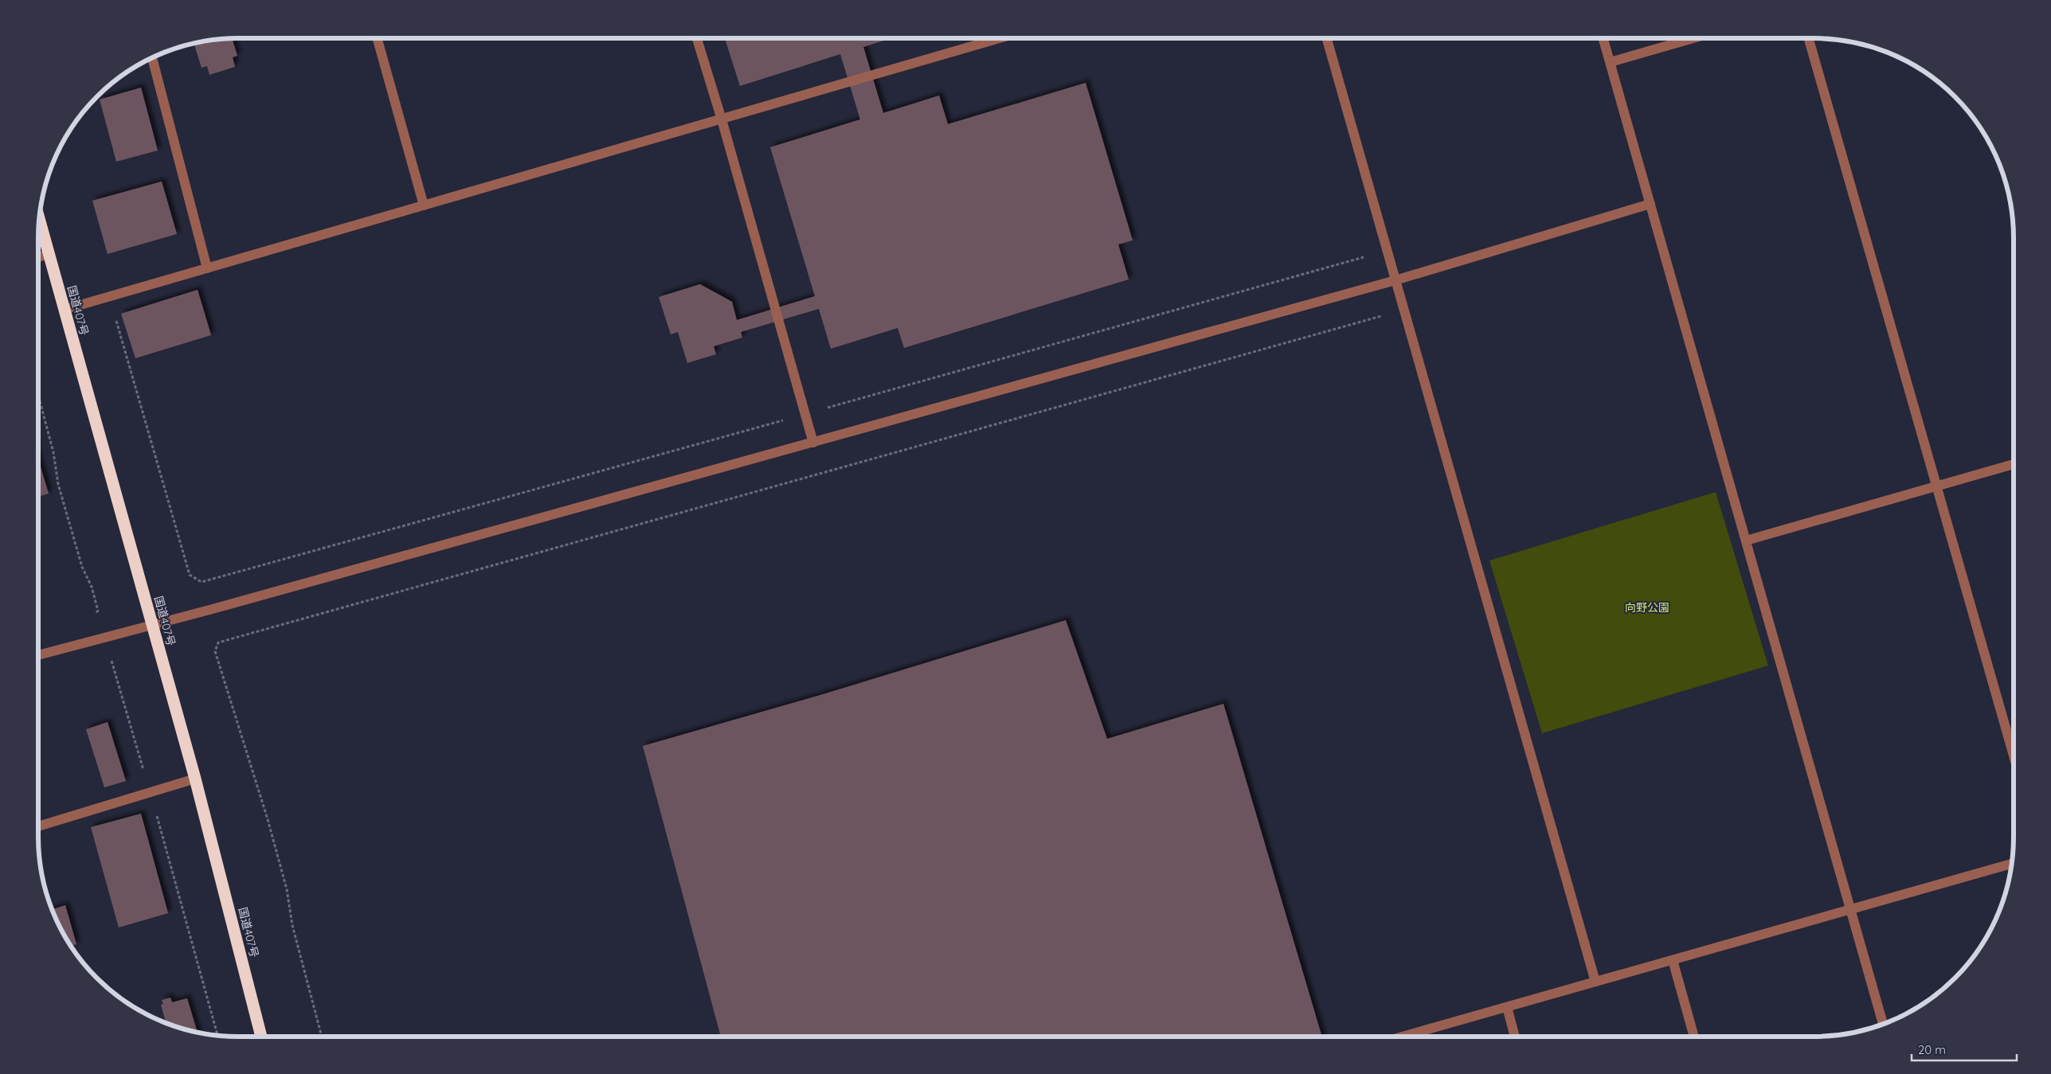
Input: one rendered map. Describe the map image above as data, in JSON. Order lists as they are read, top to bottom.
{
  "streets": {
    "highway": ["国道407号"]
  },
  "parks": ["向野公園"],
  "scale_bar": "20 m"
}
